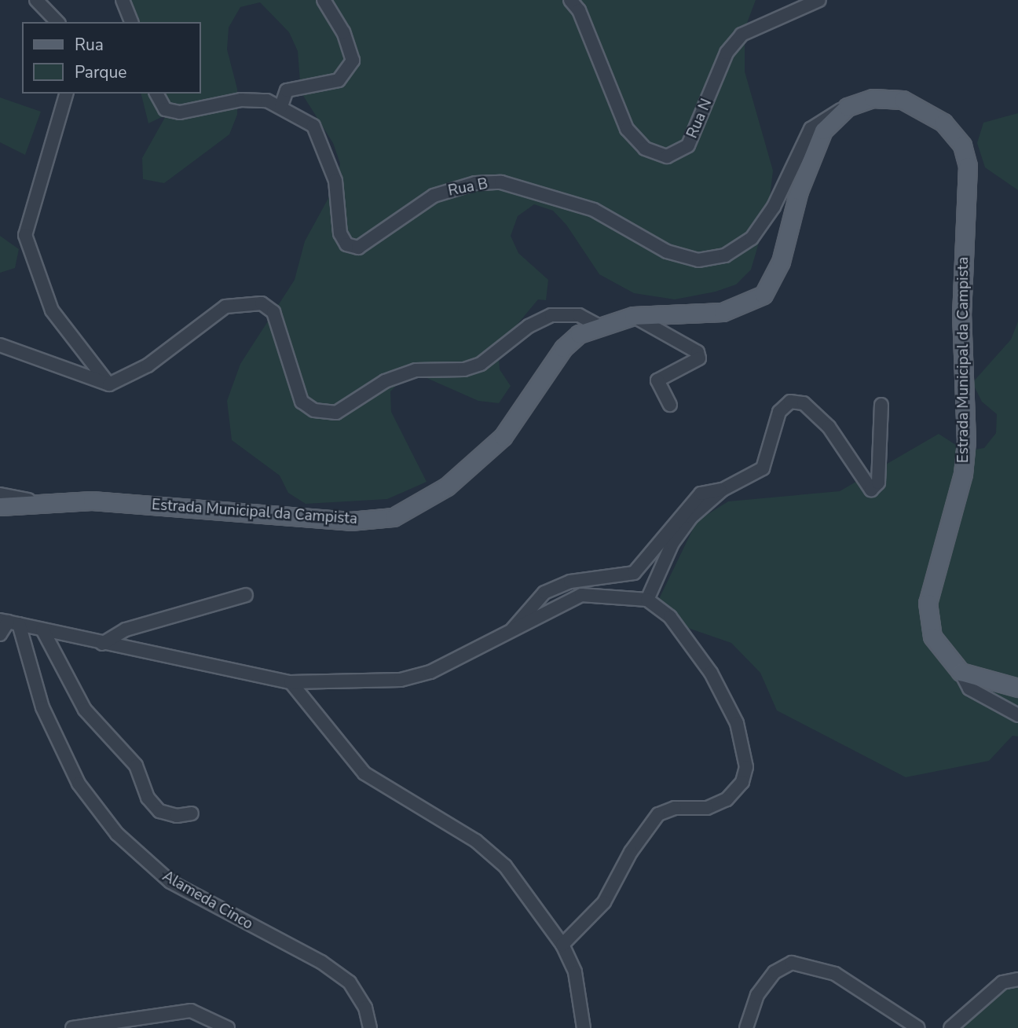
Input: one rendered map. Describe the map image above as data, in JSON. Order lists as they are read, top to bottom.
{
  "streets": {
    "main road": ["Estrada Municipal da Campista"],
    "street": ["Rua N", "Rua B", "Alameda Cinco"]
  },
  "crossings": [
    ["Rua B", "Estrada Municipal da Campista"]
  ],
  "legend": ["Rua", "Parque"]
}
